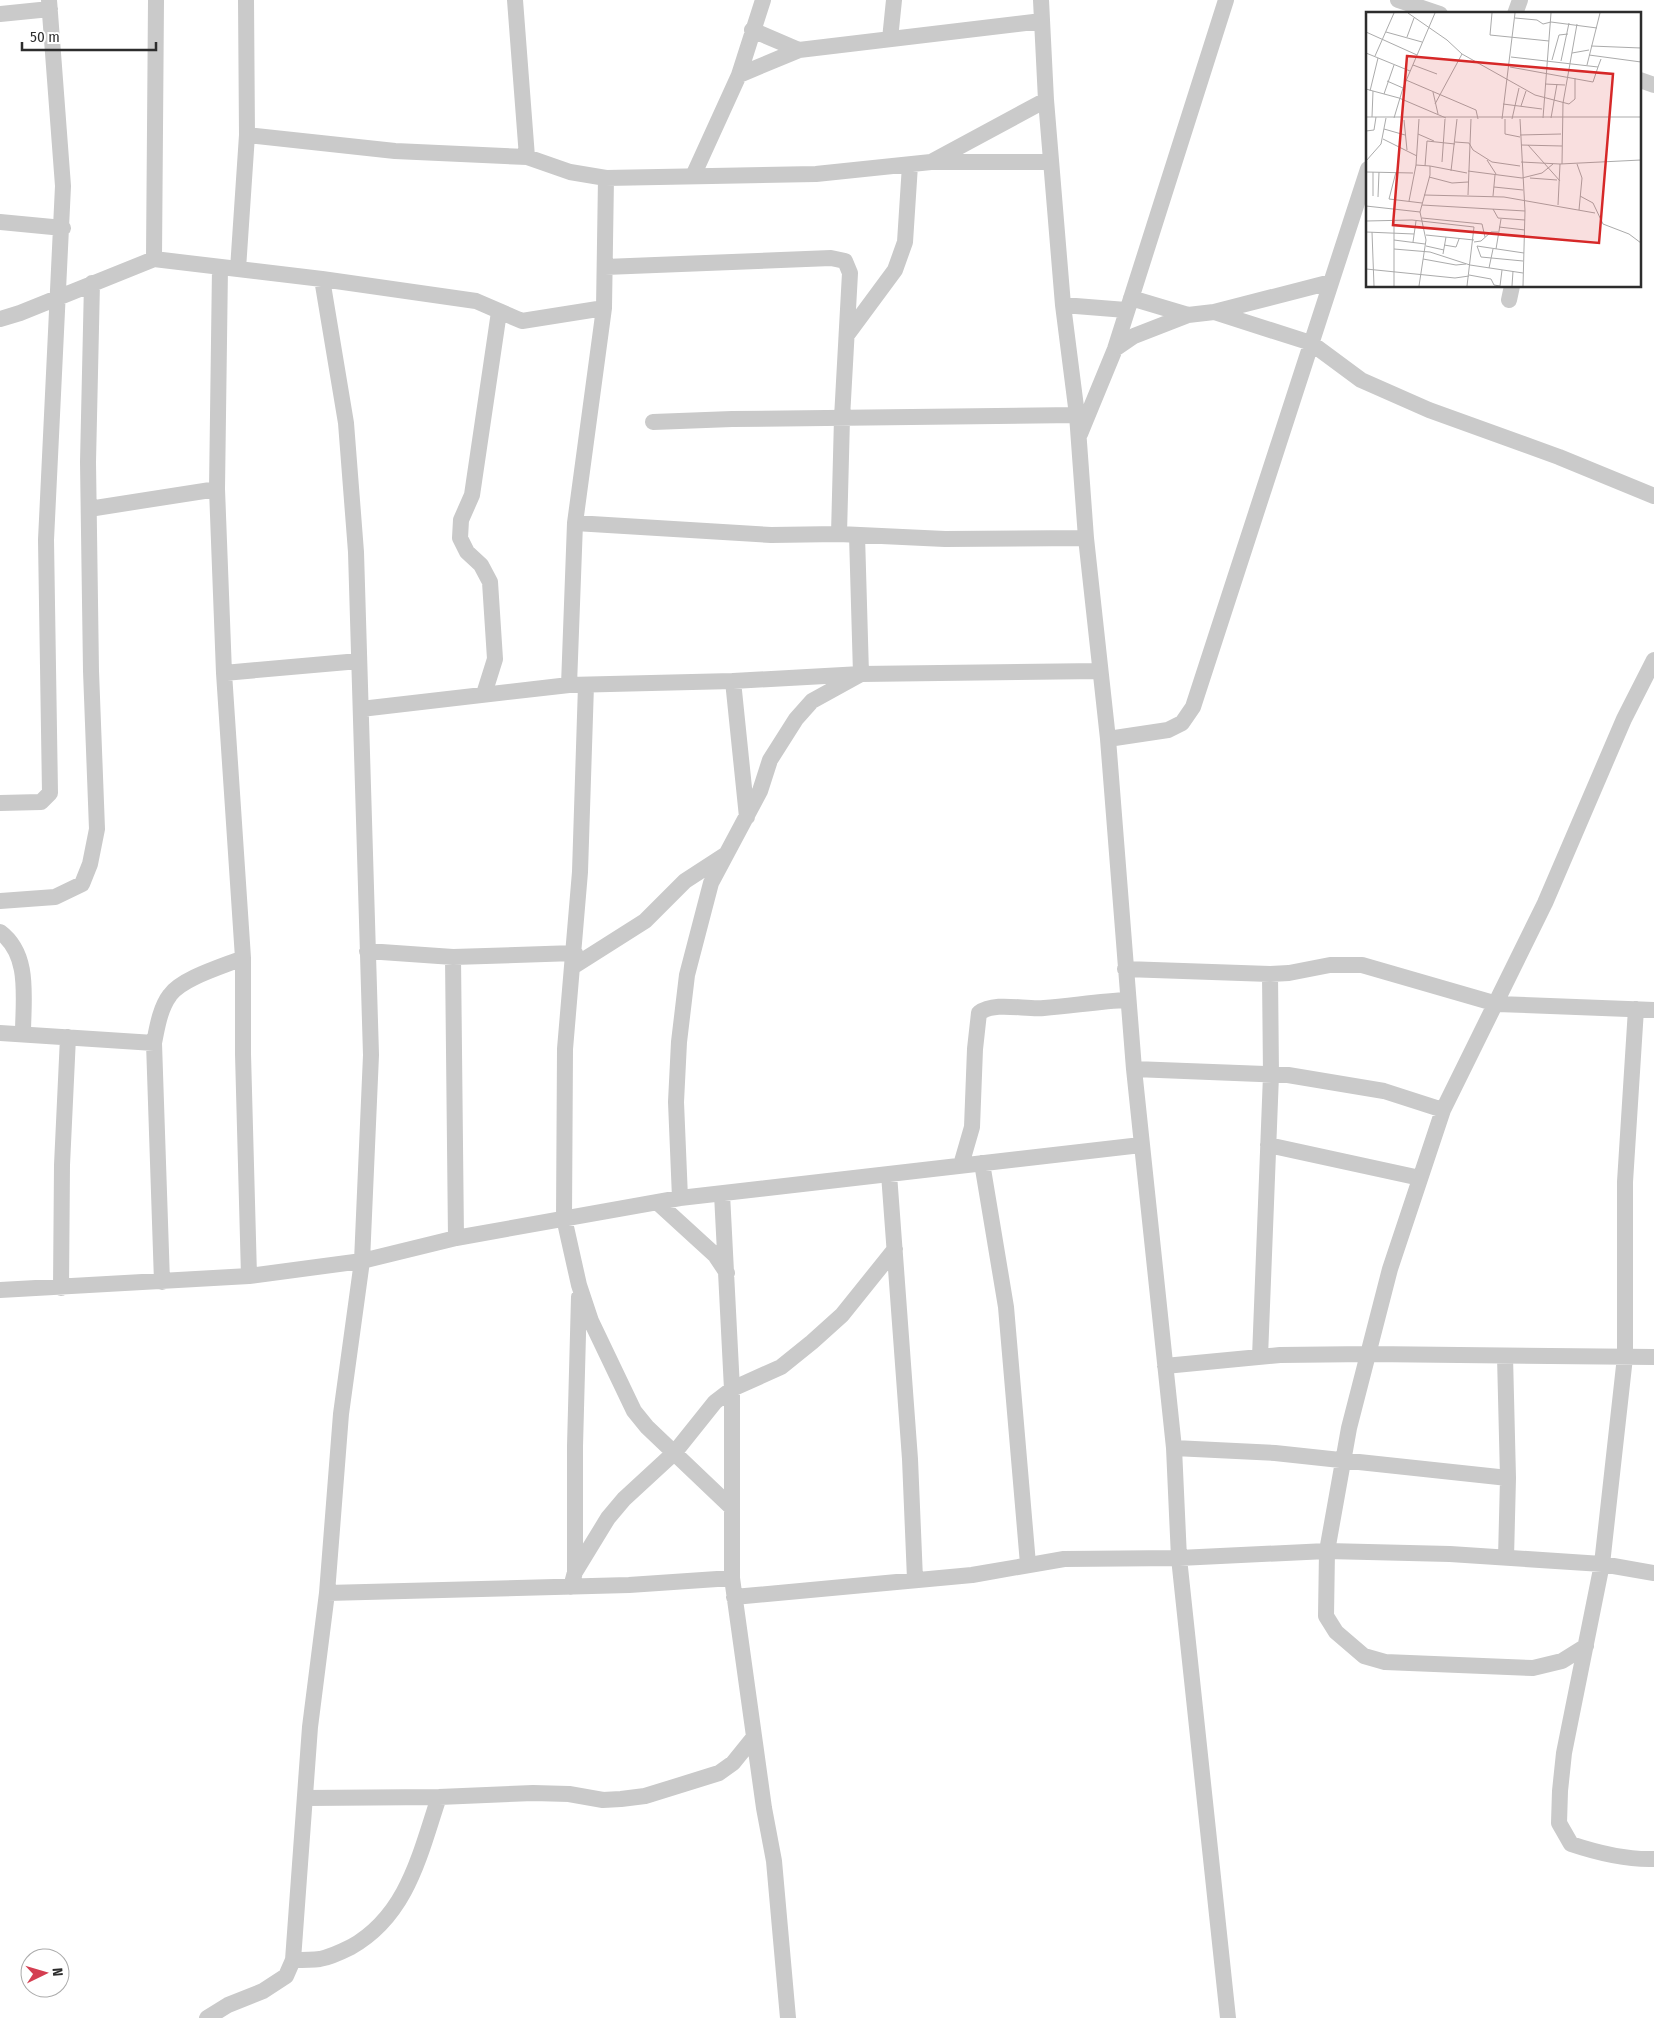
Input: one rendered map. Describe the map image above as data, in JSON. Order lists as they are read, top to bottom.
{
  "scale_bar": "50 m",
  "north": "right"
}
